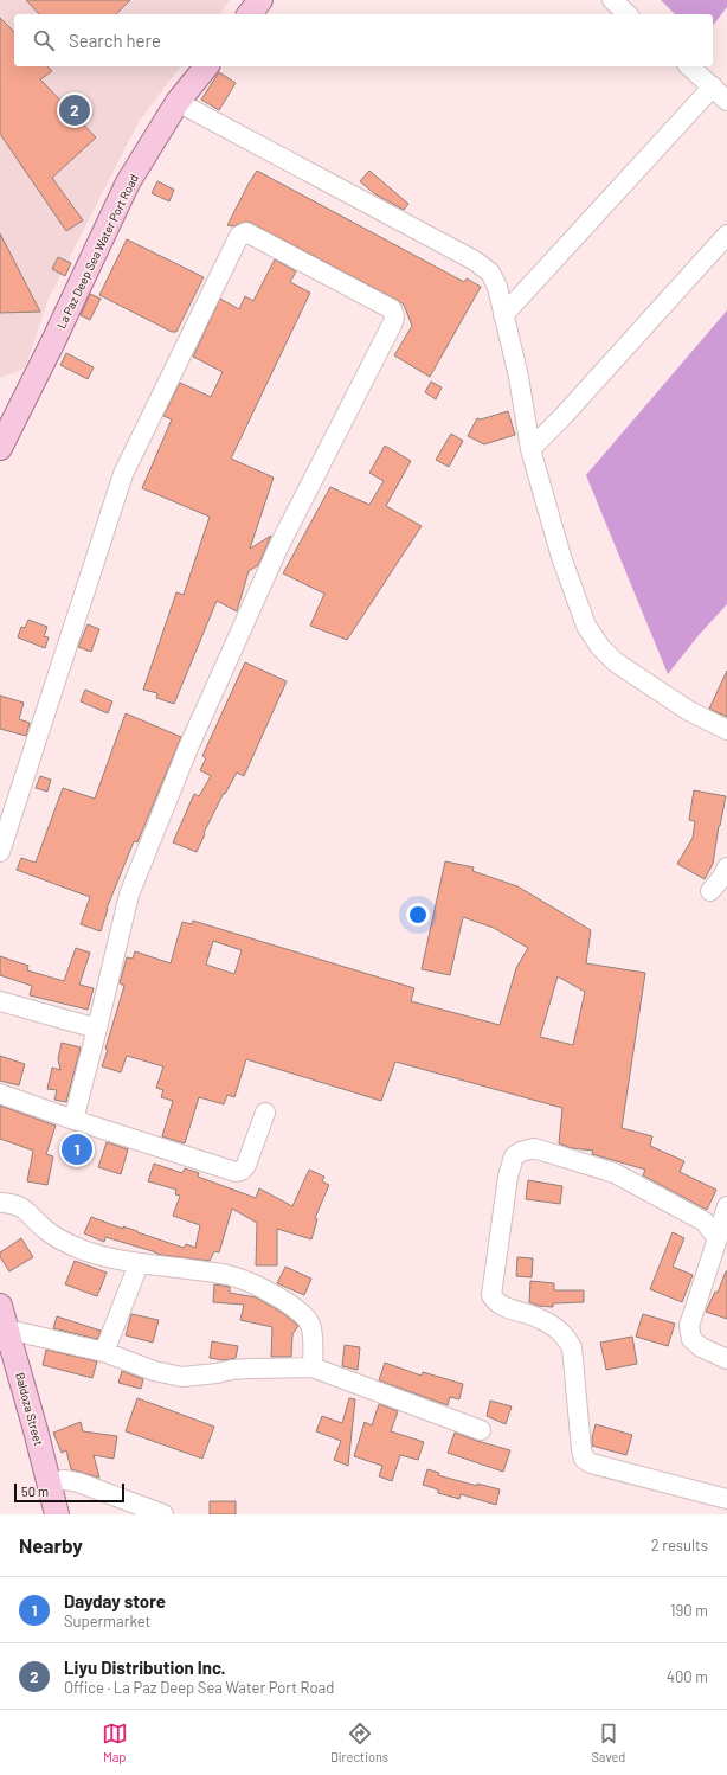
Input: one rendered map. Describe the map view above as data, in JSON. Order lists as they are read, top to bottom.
{
  "streets": {
    "main road": ["La Paz Deep Sea Water Port Road", "Baldoza Street"]
  },
  "scale_bar": "50 m",
  "page": {
    "search": "Search here",
    "pins": ["2", "1"],
    "scale": "50 m",
    "heading": ["Nearby", "2 results"],
    "list": [
      {
        "mark": "1",
        "name": "Dayday store",
        "note": "Supermarket",
        "value": "190 m"
      },
      {
        "mark": "2",
        "name": "Liyu Distribution Inc.",
        "note": "Office · La Paz Deep Sea Water Port Road",
        "value": "400 m"
      }
    ],
    "nav": ["Map", "Directions", "Saved"]
  }
}
